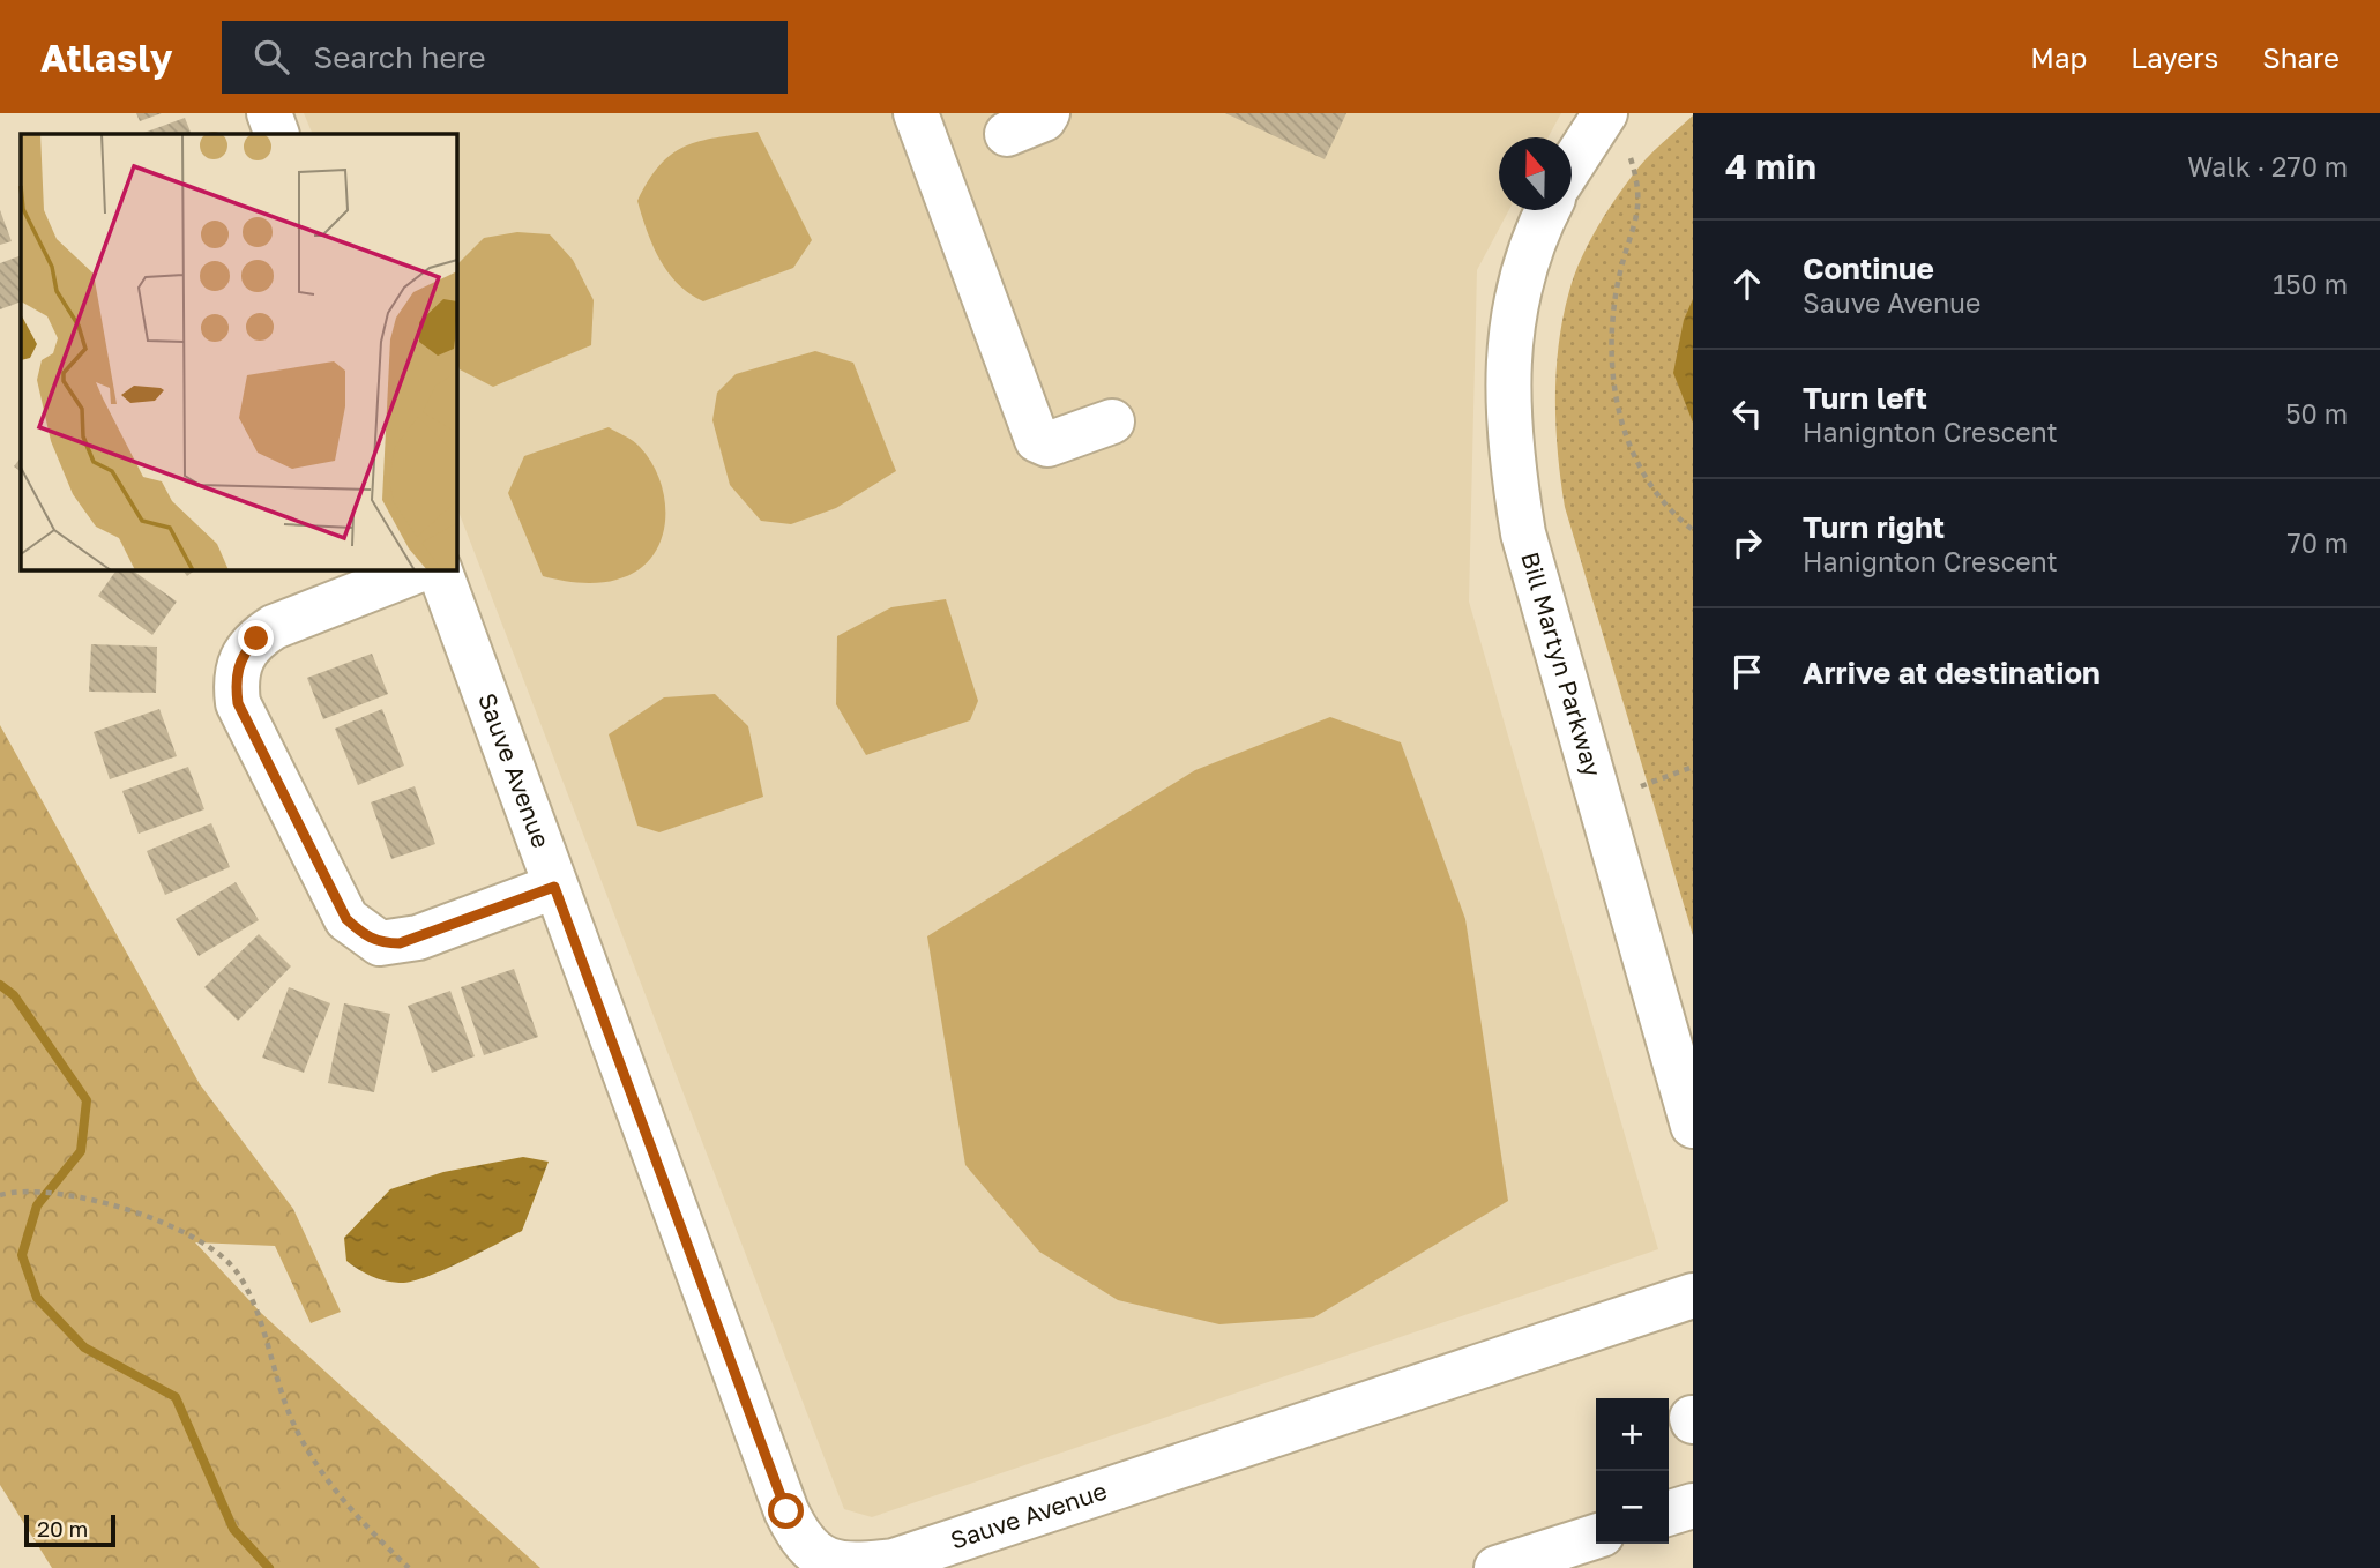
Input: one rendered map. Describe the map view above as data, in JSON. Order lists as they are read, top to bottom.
{
  "streets": {
    "street": ["Bill Martyn Parkway", "Sauve Avenue"]
  },
  "scale_bar": "20 m",
  "north": "top",
  "page": {
    "header": "Atlasly",
    "search": "Search here",
    "nav": ["Map", "Layers", "Share"],
    "heading": ["4 min", "Walk · 270 m"],
    "list": [
      ["Continue", "Sauve Avenue", "150 m"],
      ["Turn left", "Hanignton Crescent", "50 m"],
      ["Turn right", "Hanignton Crescent", "70 m"],
      "Arrive at destination"
    ],
    "map_buttons": ["+", "−"],
    "scale": "20 m"
  }
}
